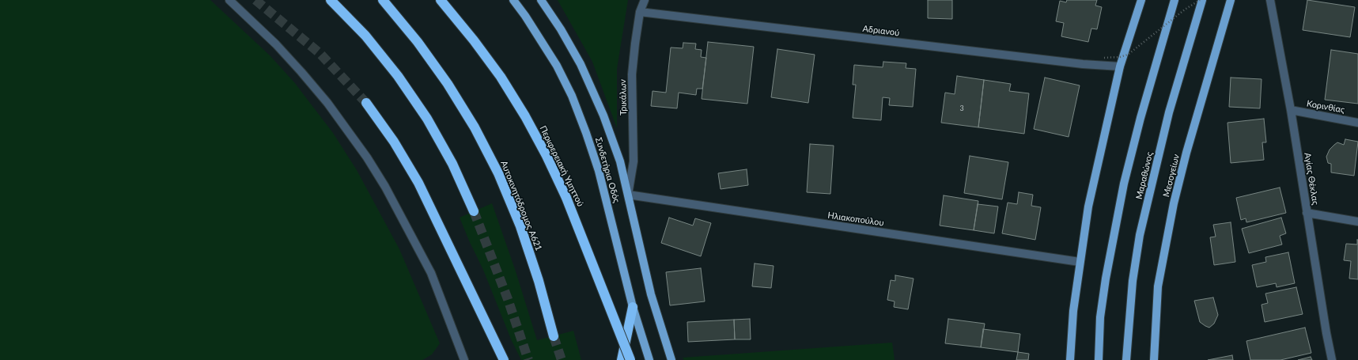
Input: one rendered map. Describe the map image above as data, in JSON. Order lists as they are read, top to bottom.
{
  "streets": {
    "highway": ["Περιφερειακή Υμηττού", "Αυτοκινητόδρομος Α621"],
    "main road": ["Συνδετήρια Οδός", "Μαραθώνος", "Μεσογείων"],
    "street": [
      "Αδριανού",
      "Τρικάλων",
      "Κορινθίας",
      "Αγίας Θέκλας",
      "Ηλιακοπούλου"
    ]
  },
  "crossings": [
    ["Αδριανού", "Τρικάλων"],
    ["Τρικάλων", "Συνδετήρια Οδός"],
    ["Τρικάλων", "Ηλιακοπούλου"],
    ["Κορινθίας", "Αγίας Θέκλας"],
    ["Συνδετήρια Οδός", "Ηλιακοπούλου"]
  ],
  "house_numbers": ["3"]
}
